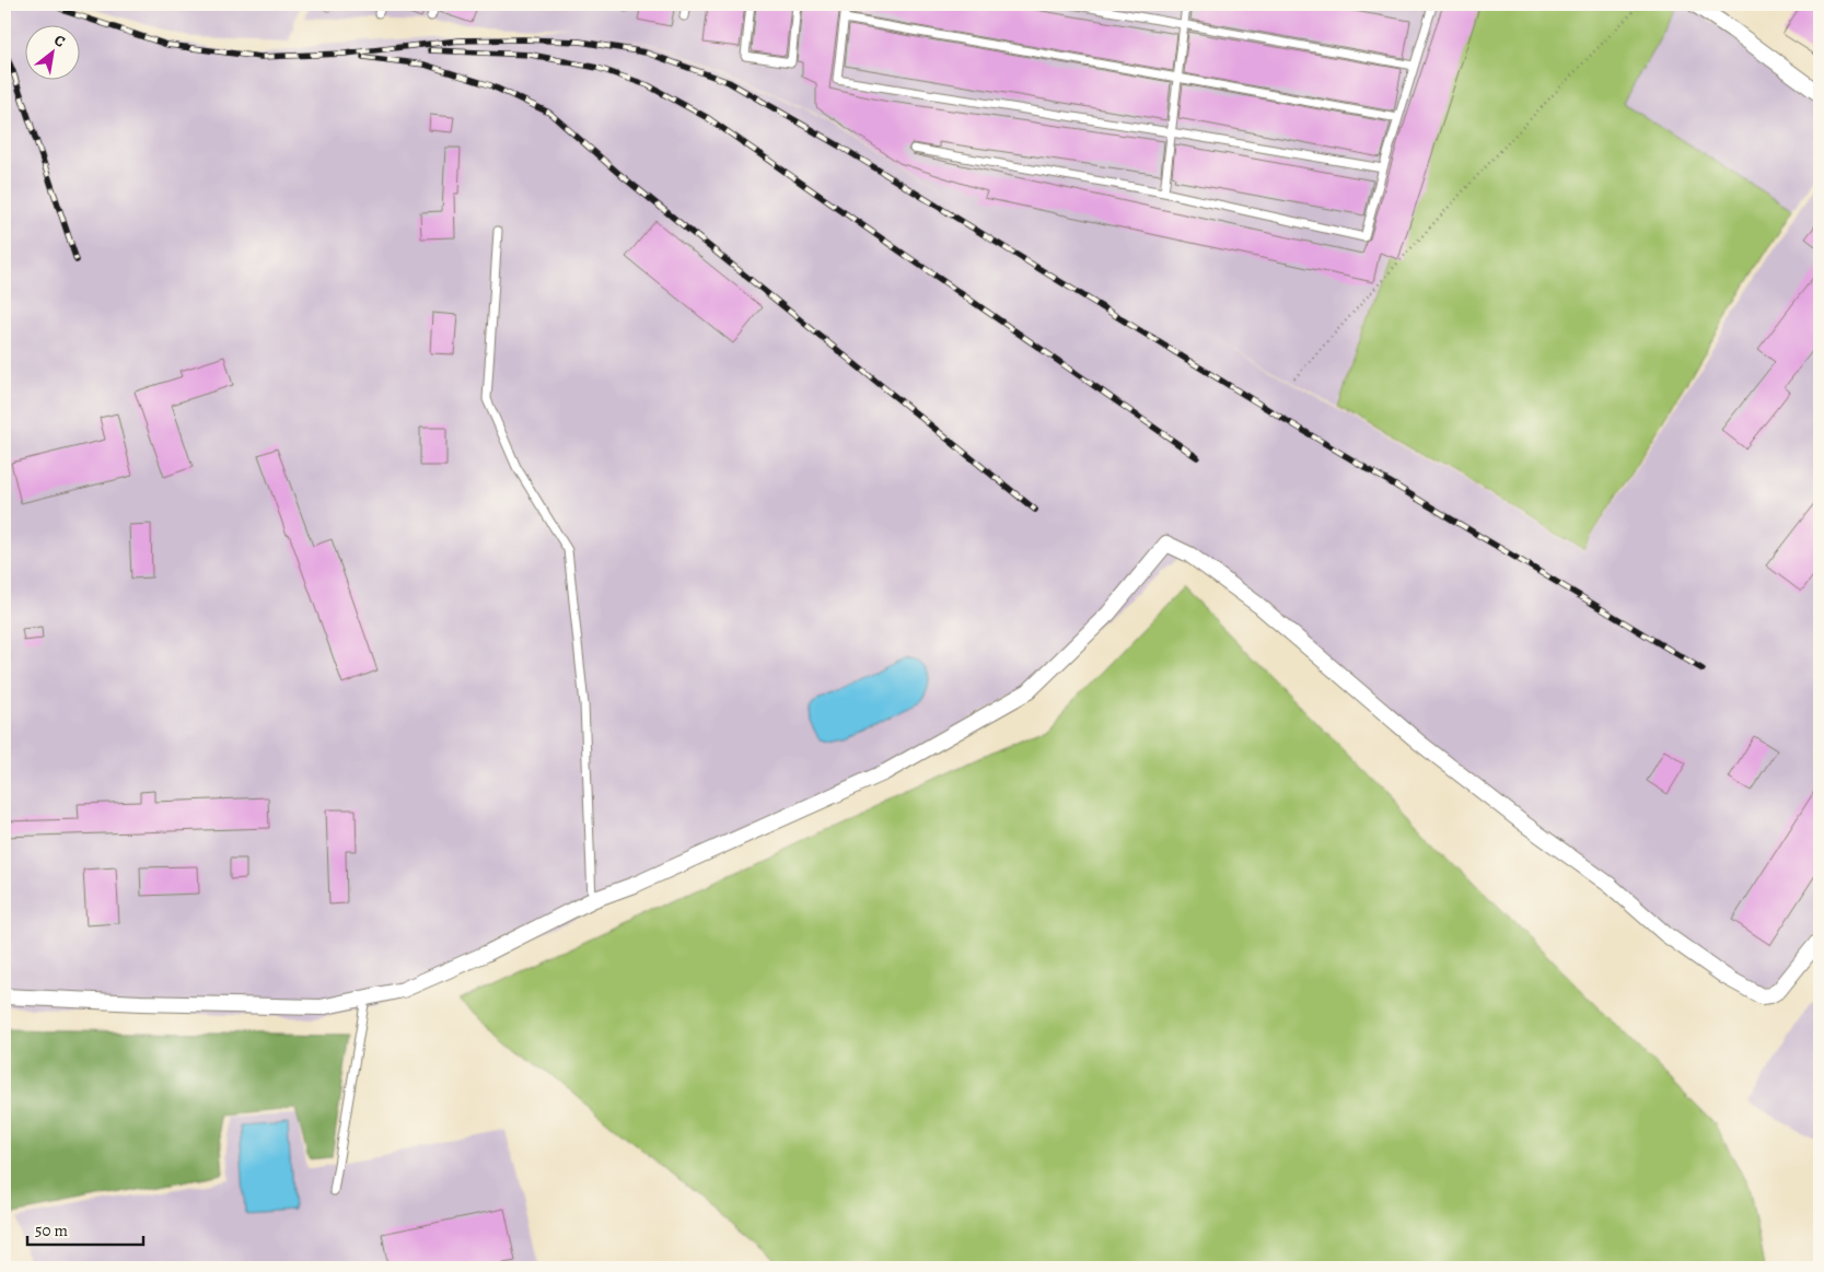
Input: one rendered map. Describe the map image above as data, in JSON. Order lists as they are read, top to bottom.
{
  "scale_bar": "50 m",
  "north": "top right"
}
